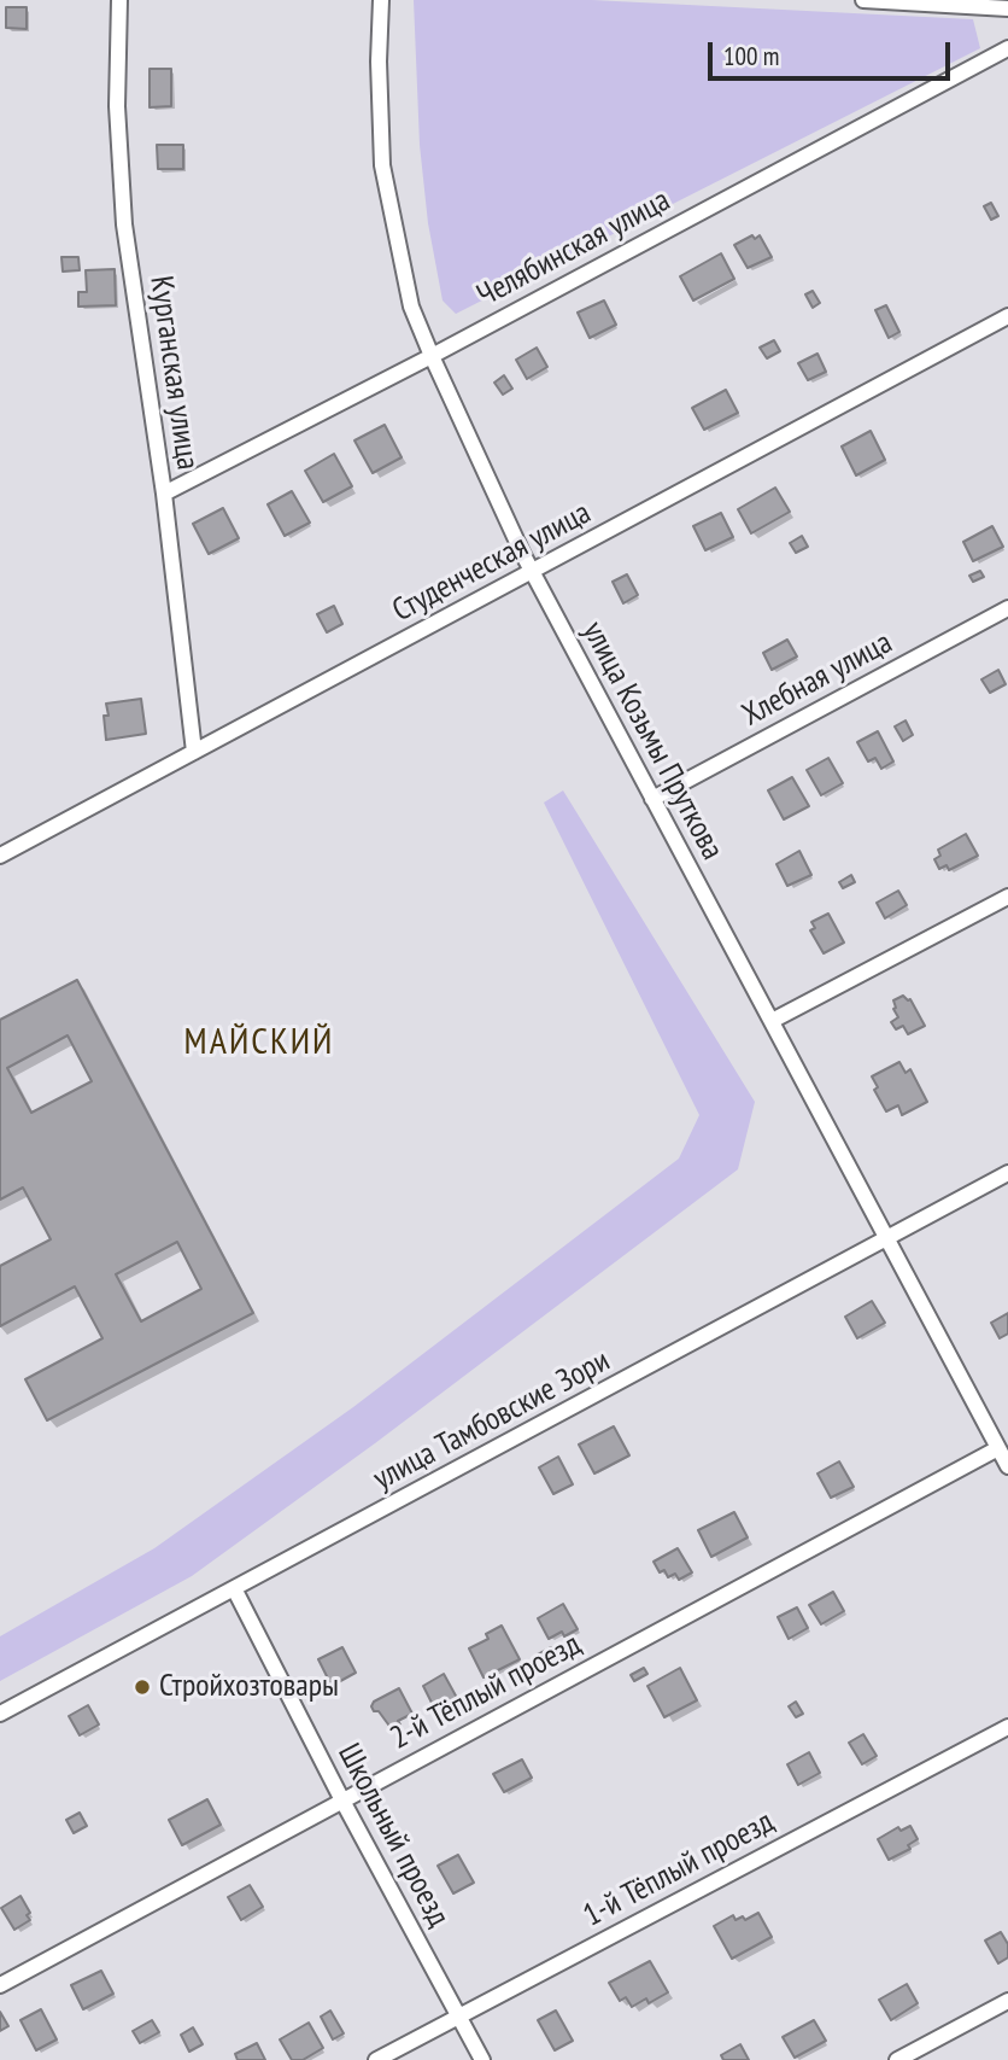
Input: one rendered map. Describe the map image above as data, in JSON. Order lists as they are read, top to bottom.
{
  "streets": {
    "street": [
      "Челябинская улица",
      "Курганская улица",
      "Студенческая улица",
      "Хлебная улица",
      "улица Козьмы Пруткова",
      "улица Тамбовские Зори",
      "2-й Тёплый проезд",
      "Школьный проезд",
      "1-й Тёплый проезд"
    ]
  },
  "crossings": [
    ["Челябинская улица", "Курганская улица"],
    ["Челябинская улица", "улица Козьмы Пруткова"],
    ["Курганская улица", "Студенческая улица"],
    ["Студенческая улица", "улица Козьмы Пруткова"],
    ["Хлебная улица", "улица Козьмы Пруткова"],
    ["улица Козьмы Пруткова", "улица Тамбовские Зори"],
    ["улица Козьмы Пруткова", "2-й Тёплый проезд"],
    ["улица Тамбовские Зори", "Школьный проезд"],
    ["2-й Тёплый проезд", "Школьный проезд"],
    ["Школьный проезд", "1-й Тёплый проезд"]
  ],
  "districts": ["МАЙСКИЙ"],
  "places": ["Стройхозтовары"],
  "scale_bar": "100 m"
}
